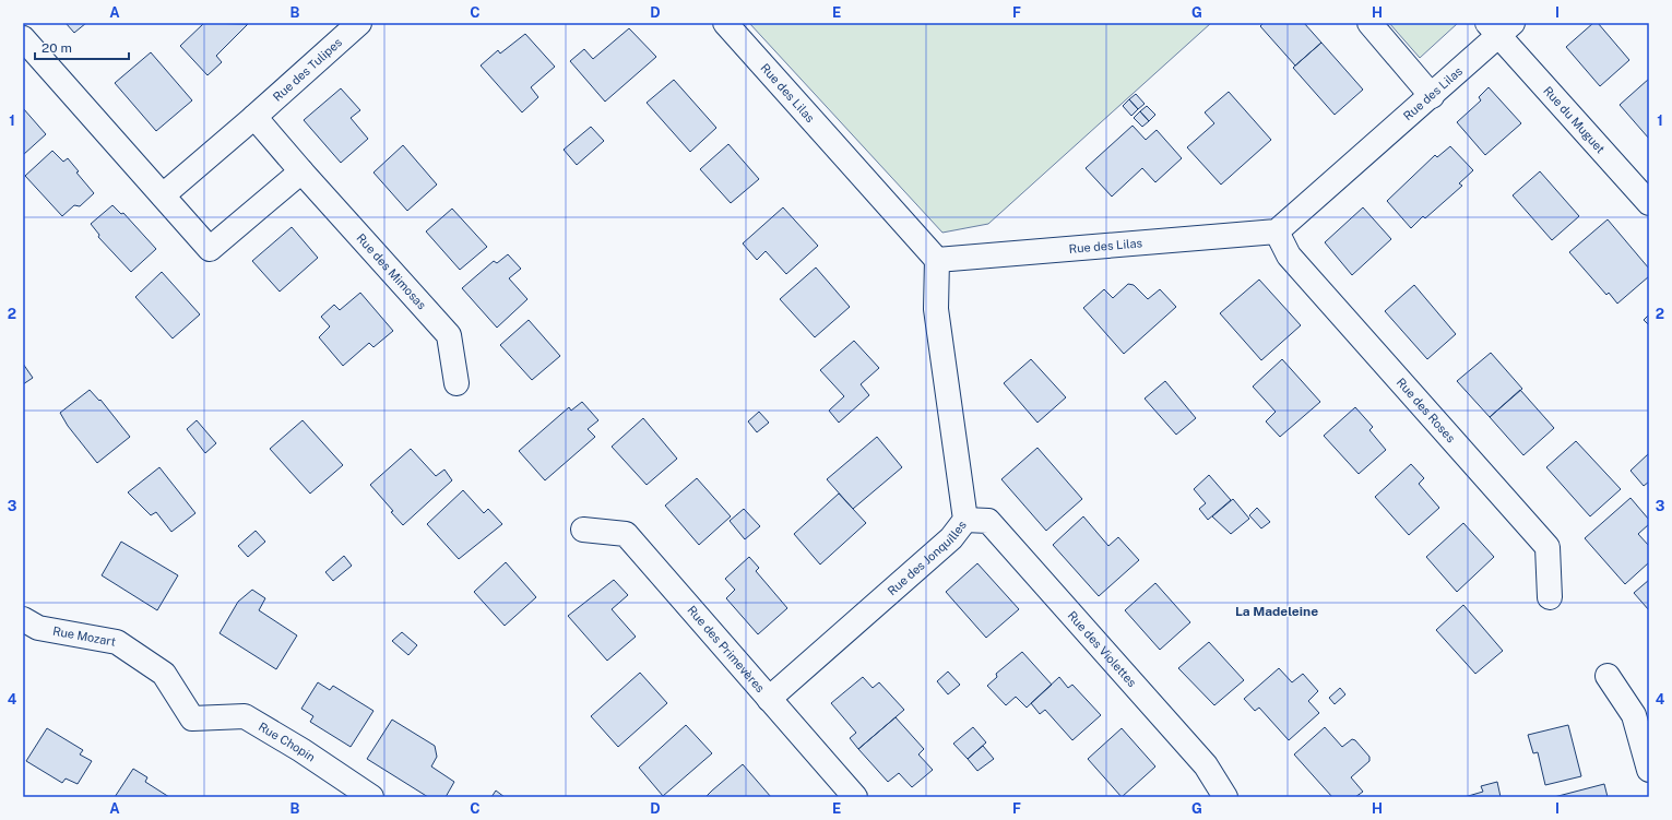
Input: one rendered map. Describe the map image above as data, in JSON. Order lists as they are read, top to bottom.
{
  "streets": {
    "street": [
      "Rue des Tulipes",
      "Rue des Lilas",
      "Rue du Muguet",
      "Rue des Mimosas",
      "Rue des Roses",
      "Rue des Jonquilles",
      "Rue Mozart",
      "Rue des Violettes",
      "Rue des Primevères",
      "Rue Chopin"
    ]
  },
  "crossings": [
    ["Rue des Tulipes", "Rue des Mimosas"],
    ["Rue des Lilas", "Rue du Muguet"],
    ["Rue des Lilas", "Rue des Roses"],
    ["Rue des Lilas", "Rue des Jonquilles"],
    ["Rue des Jonquilles", "Rue des Violettes"],
    ["Rue des Jonquilles", "Rue des Primevères"],
    ["Rue Mozart", "Rue Chopin"]
  ],
  "districts": ["La Madeleine"],
  "scale_bar": "20 m",
  "grid": {
    "columns": [
      "A",
      "B",
      "C",
      "D",
      "E",
      "F",
      "G",
      "H",
      "I"
    ],
    "rows": [
      "1",
      "2",
      "3",
      "4"
    ]
  }
}
